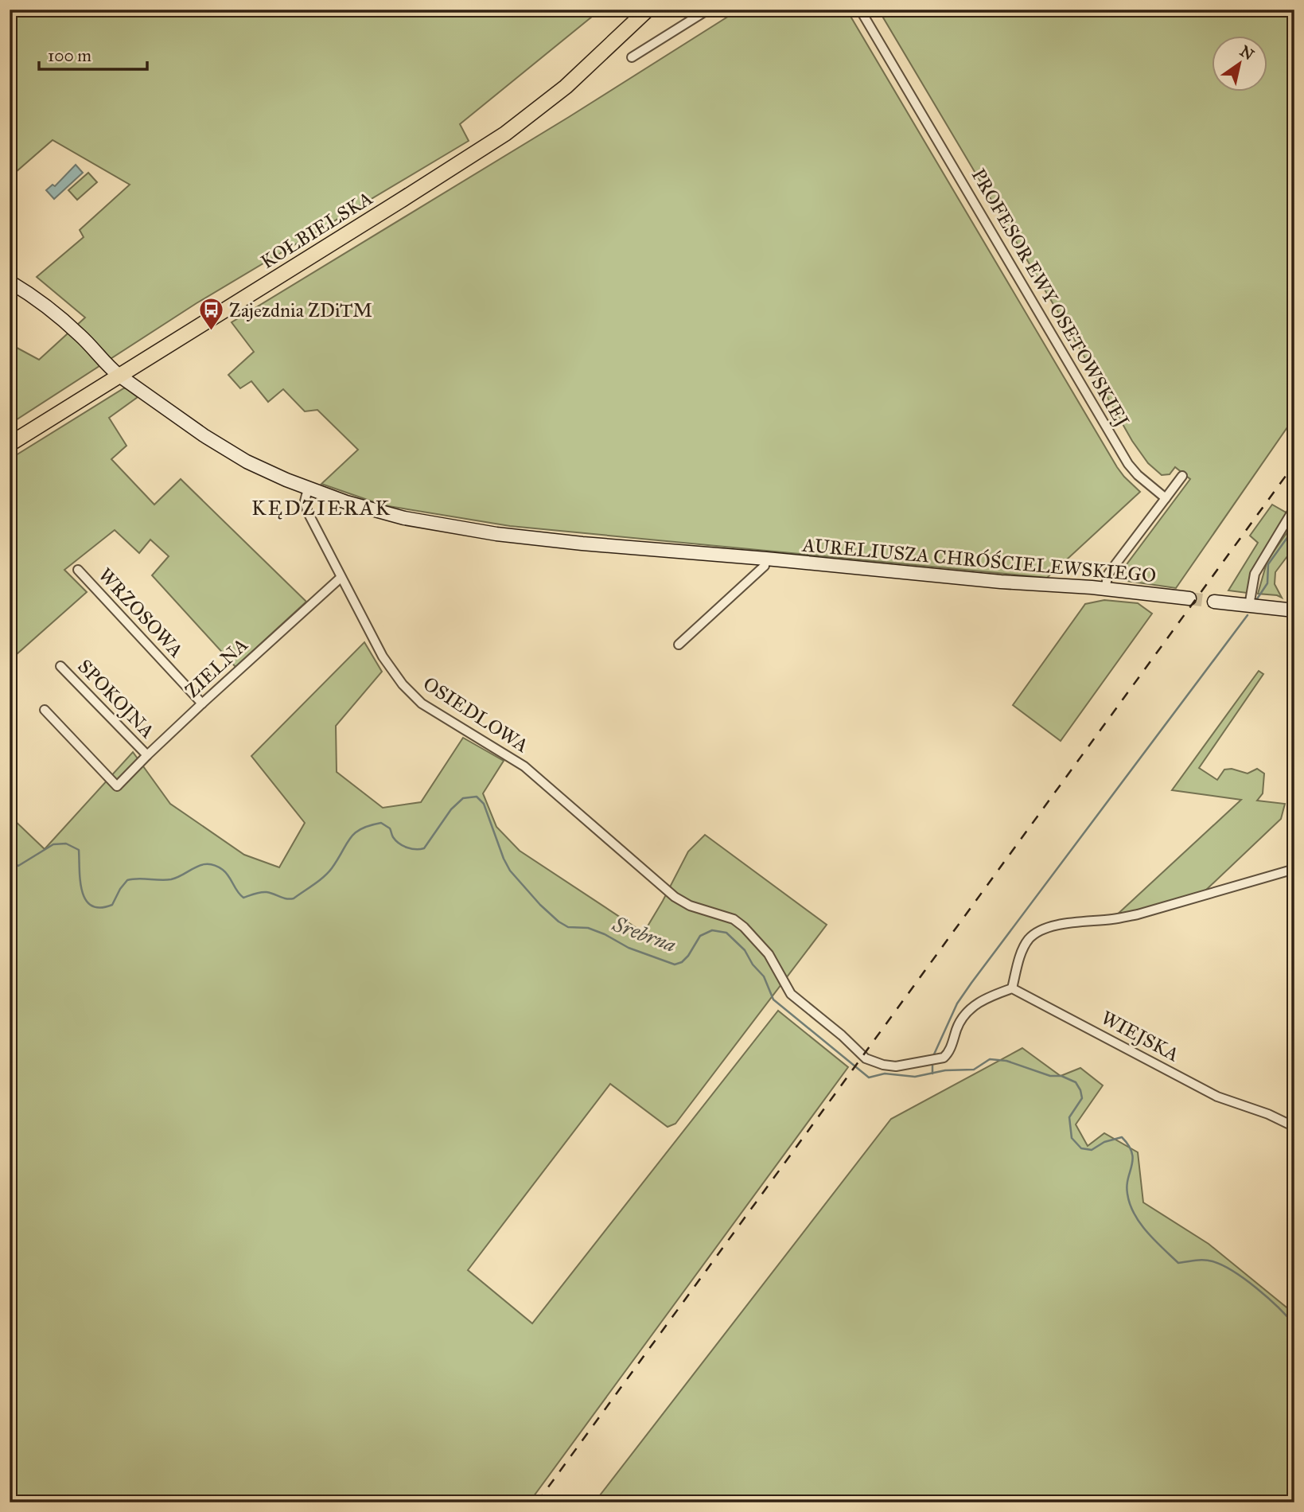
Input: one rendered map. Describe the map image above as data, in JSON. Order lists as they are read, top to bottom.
{
  "streets": {
    "main road": ["KOŁBIELSKA"],
    "street": [
      "PROFESOR EWY OSETOWSKIEJ",
      "AURELIUSZA CHRÓŚCIELEWSKIEGO",
      "WRZOSOWA",
      "ZIELNA",
      "SPOKOJNA",
      "OSIEDLOWA",
      "WIEJSKA"
    ]
  },
  "crossings": [
    ["KOŁBIELSKA", "AURELIUSZA CHRÓŚCIELEWSKIEGO"],
    ["AURELIUSZA CHRÓŚCIELEWSKIEGO", "OSIEDLOWA"],
    ["WRZOSOWA", "ZIELNA"],
    ["ZIELNA", "SPOKOJNA"],
    ["ZIELNA", "OSIEDLOWA"],
    ["OSIEDLOWA", "WIEJSKA"]
  ],
  "districts": ["KĘDZIERAK"],
  "water": ["Srebrna"],
  "places": {
    "bus stop": ["Zajezdnia ZDiTM"]
  },
  "scale_bar": "100 m",
  "north": "top right"
}
